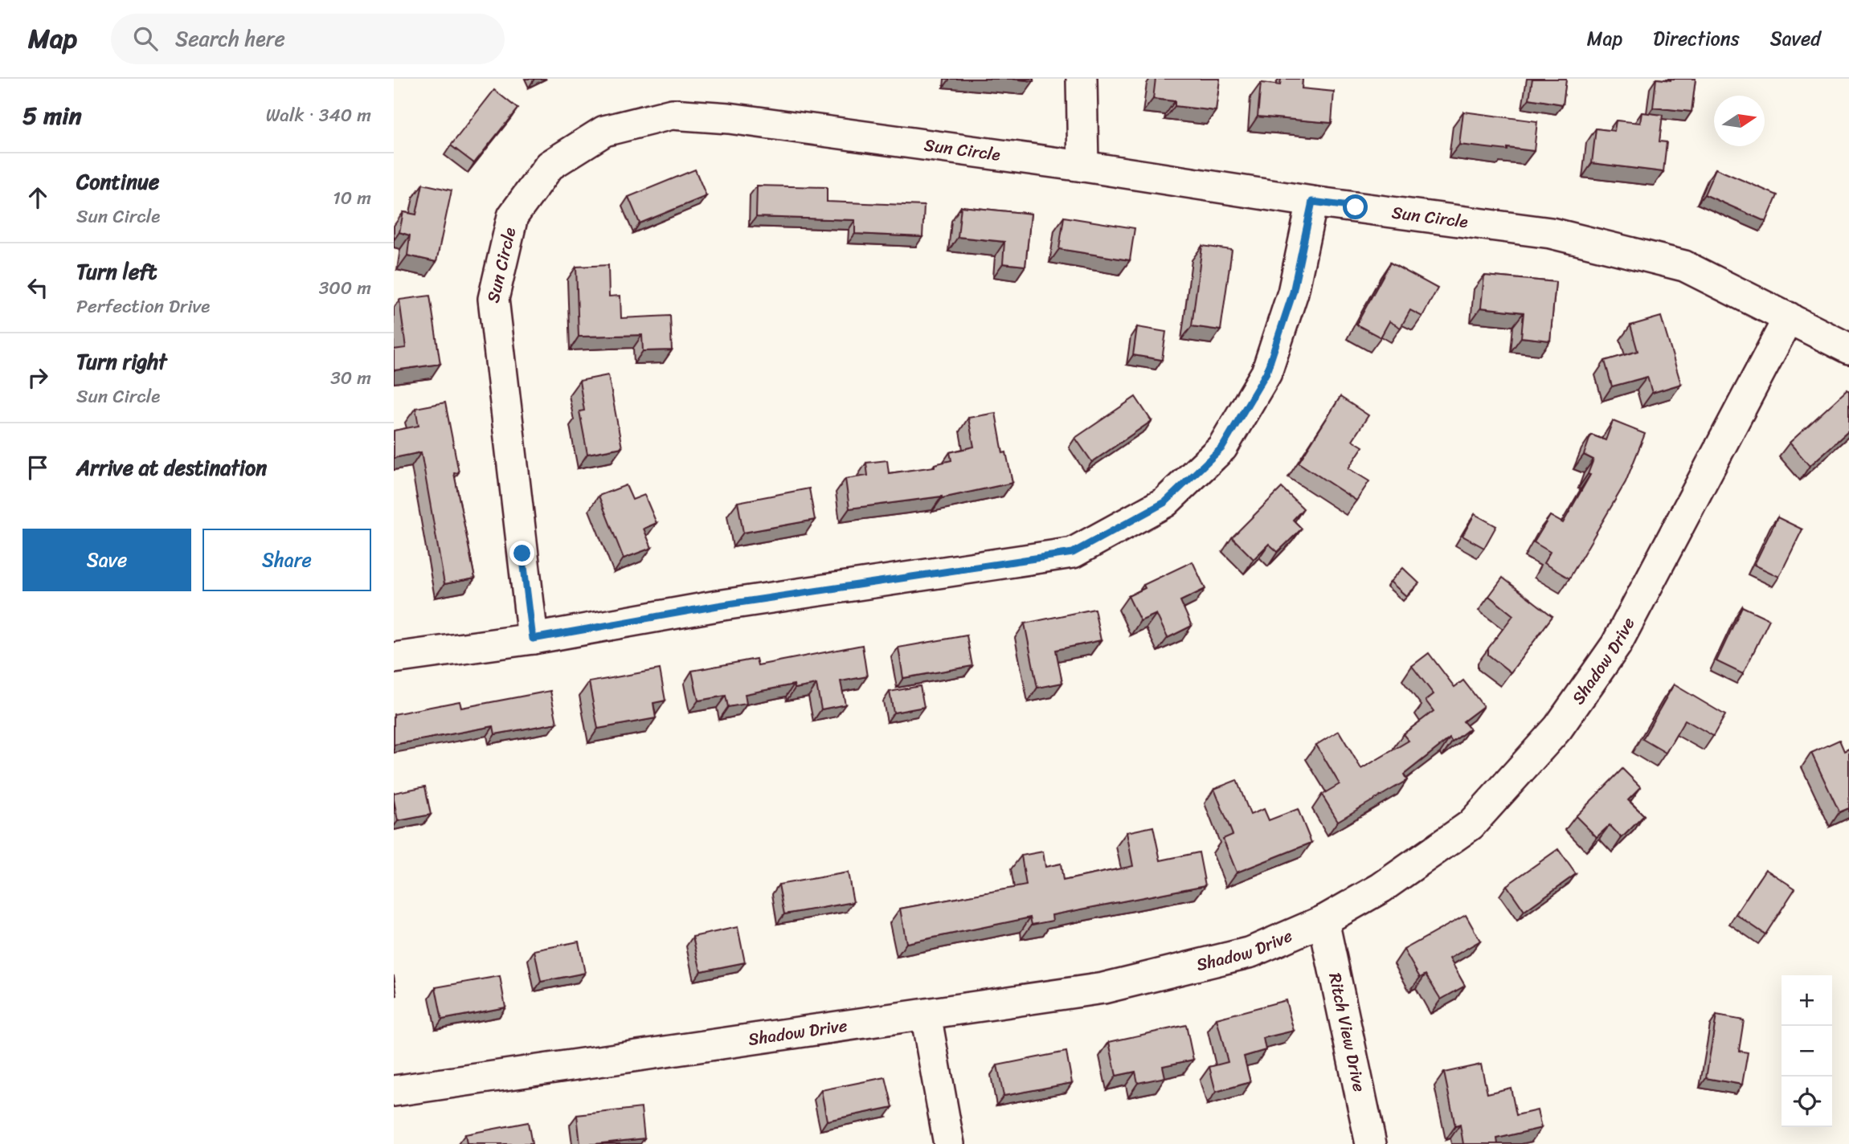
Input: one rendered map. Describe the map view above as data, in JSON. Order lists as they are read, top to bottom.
{
  "streets": {
    "street": ["Sun Circle", "Shadow Drive", "Ritch View Drive"]
  },
  "crossings": [
    ["Sun Circle", "Shadow Drive"],
    ["Shadow Drive", "Ritch View Drive"]
  ],
  "north": "right",
  "page": {
    "header": "Map",
    "search": "Search here",
    "nav": ["Map", "Directions", "Saved"],
    "heading": ["5 min", "Walk · 340 m"],
    "list": [
      ["Continue", "Sun Circle", "10 m"],
      ["Turn left", "Perfection Drive", "300 m"],
      ["Turn right", "Sun Circle", "30 m"],
      "Arrive at destination"
    ],
    "buttons": ["Save", "Share"],
    "map_buttons": ["+", "−"]
  }
}
